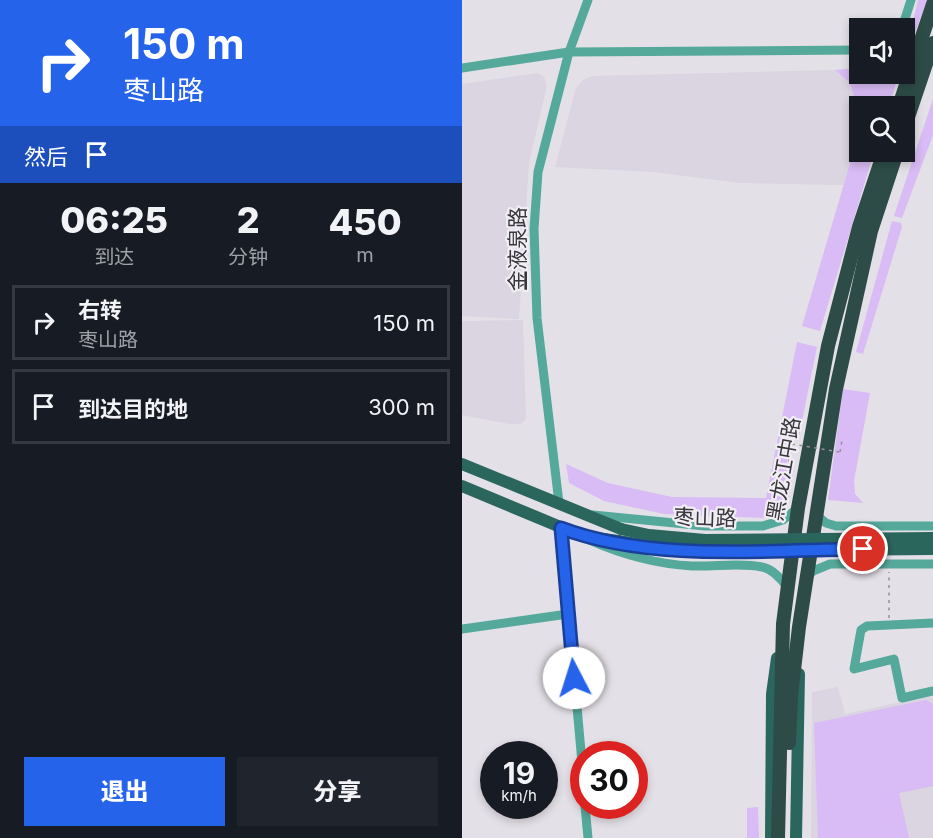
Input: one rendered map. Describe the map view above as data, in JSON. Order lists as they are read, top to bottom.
{
  "streets": {
    "highway": ["黑龙江中路"],
    "main road": ["枣山路"],
    "street": ["金液泉路"]
  },
  "crossings": [
    ["金液泉路", "枣山路"],
    ["黑龙江中路", "枣山路"]
  ],
  "page": {
    "turn": ["150 m", "枣山路"],
    "then": "然后",
    "eta": [
      "06:25",
      "到达",
      "2",
      "分钟",
      "450",
      "m"
    ],
    "list": [
      {
        "name": "右转",
        "note": "枣山路",
        "value": "150 m"
      },
      {
        "name": "到达目的地",
        "value": "300 m"
      }
    ],
    "speed": "19 km/h",
    "limit": "30",
    "buttons": ["退出", "分享"]
  }
}
